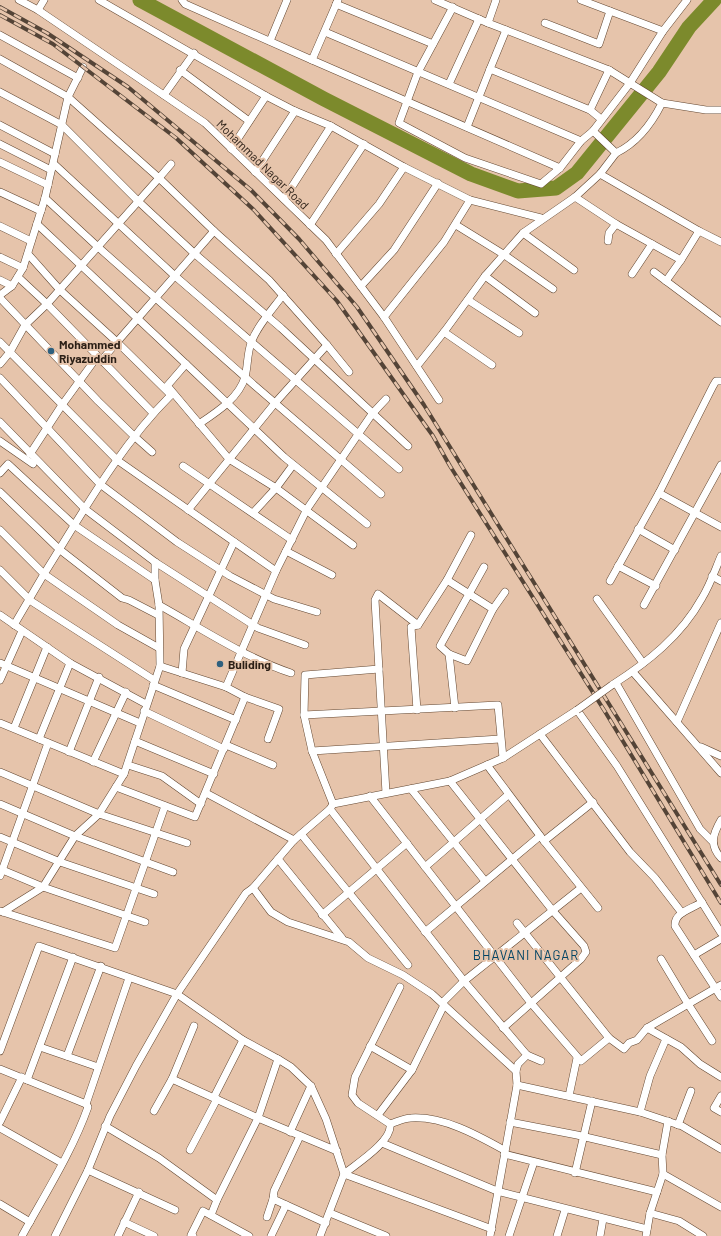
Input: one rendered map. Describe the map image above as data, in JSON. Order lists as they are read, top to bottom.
{
  "streets": {
    "street": ["Mohammad Nagar Road"]
  },
  "districts": ["BHAVANI NAGAR"],
  "places": ["Mohammed Riyazuddin", "Buliding"]
}
